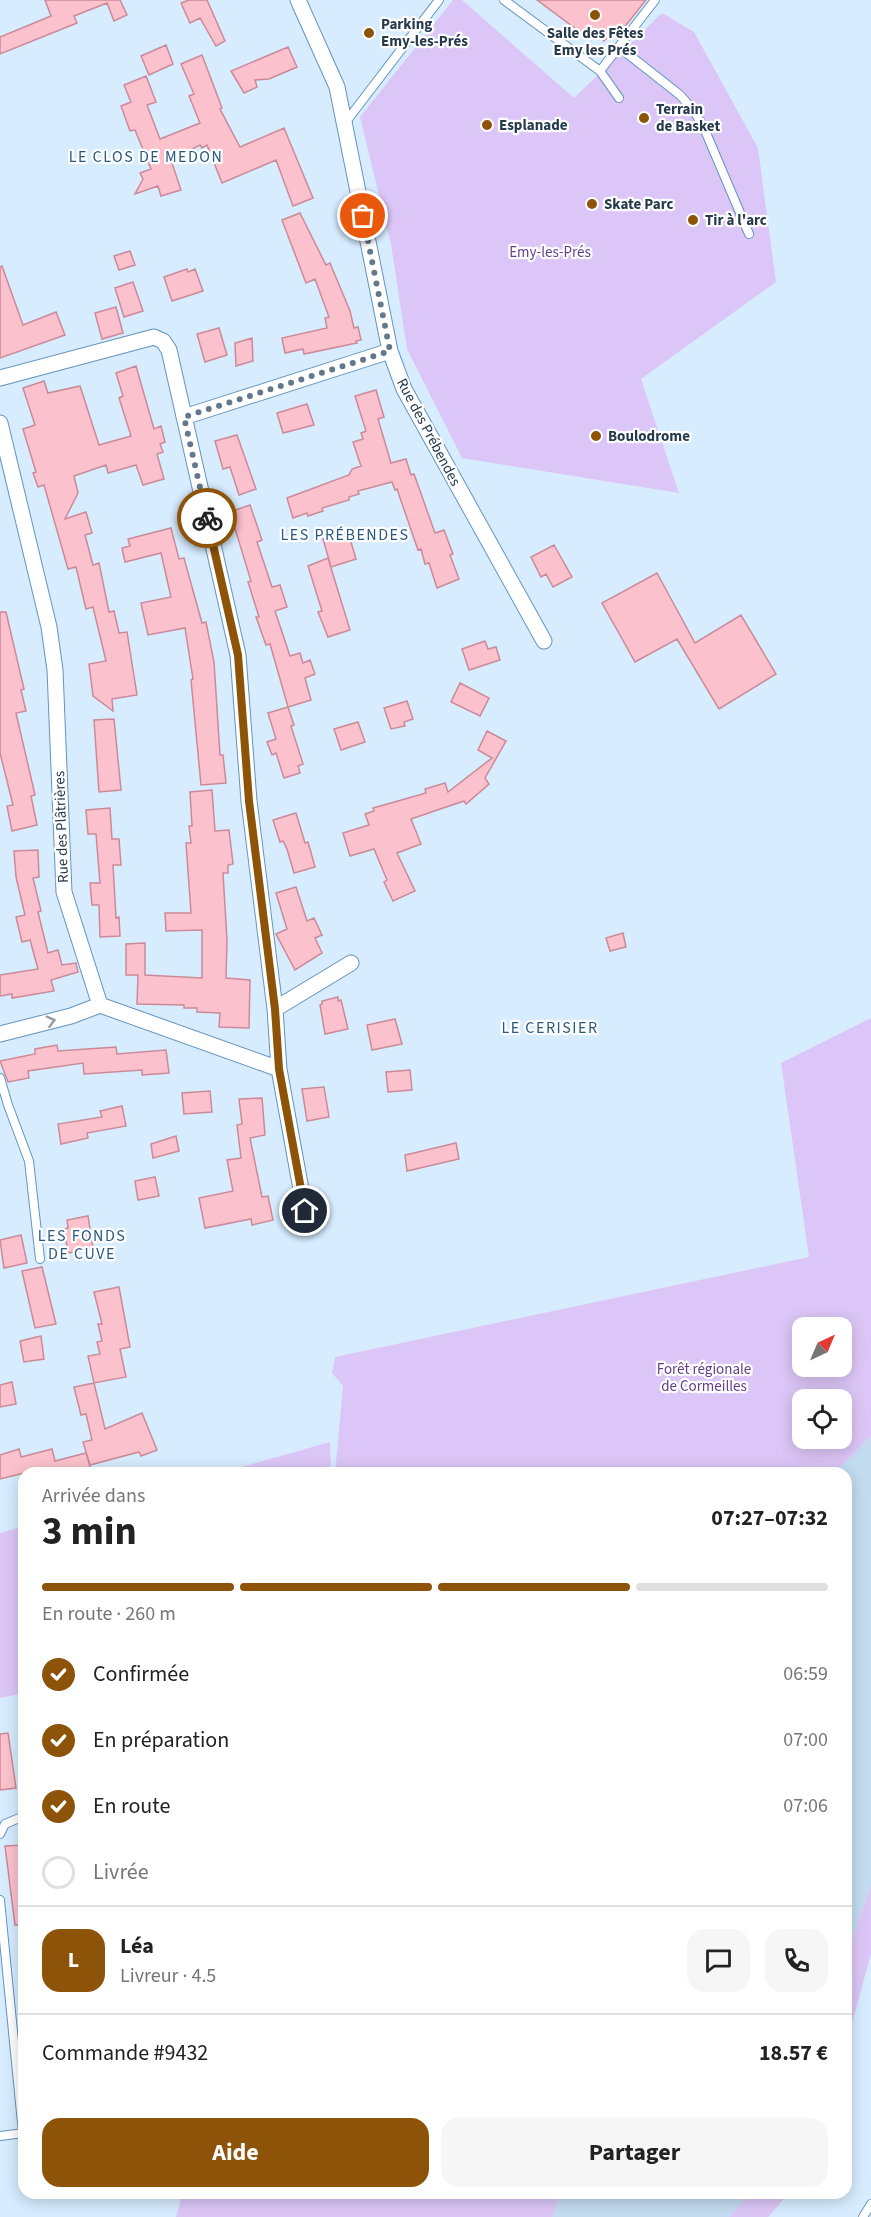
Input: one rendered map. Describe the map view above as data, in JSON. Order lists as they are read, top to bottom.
{
  "streets": {
    "street": ["Rue des Prébendes", "Rue des Plâtrières"]
  },
  "districts": [
    "LE CLOS DE MEDON",
    "LES PRÉBENDES",
    "LE CERISIER",
    "LES FONDS DE CUVE"
  ],
  "parks": ["Emy-les-Prés", "Forêt régionale de Cormeilles"],
  "places": [
    "Salle des Fêtes Emy les Prés",
    "Parking Emy-les-Prés",
    "Terrain de Basket",
    "Esplanade",
    "Skate Parc",
    "Tir à l'arc",
    "Boulodrome"
  ],
  "north": "top right",
  "page": {
    "heading": ["3 min", "Arrivée dans", "07:27–07:32"],
    "panel": [
      "Léa",
      "Livreur · 4.5",
      "Commande #9432",
      "18.57 €"
    ],
    "bar": "En route · 260 m",
    "list": [
      ["Confirmée", "06:59"],
      ["En préparation", "07:00"],
      ["En route", "07:06"],
      "Livrée"
    ],
    "round": "L",
    "buttons": ["Aide", "Partager"]
  }
}
